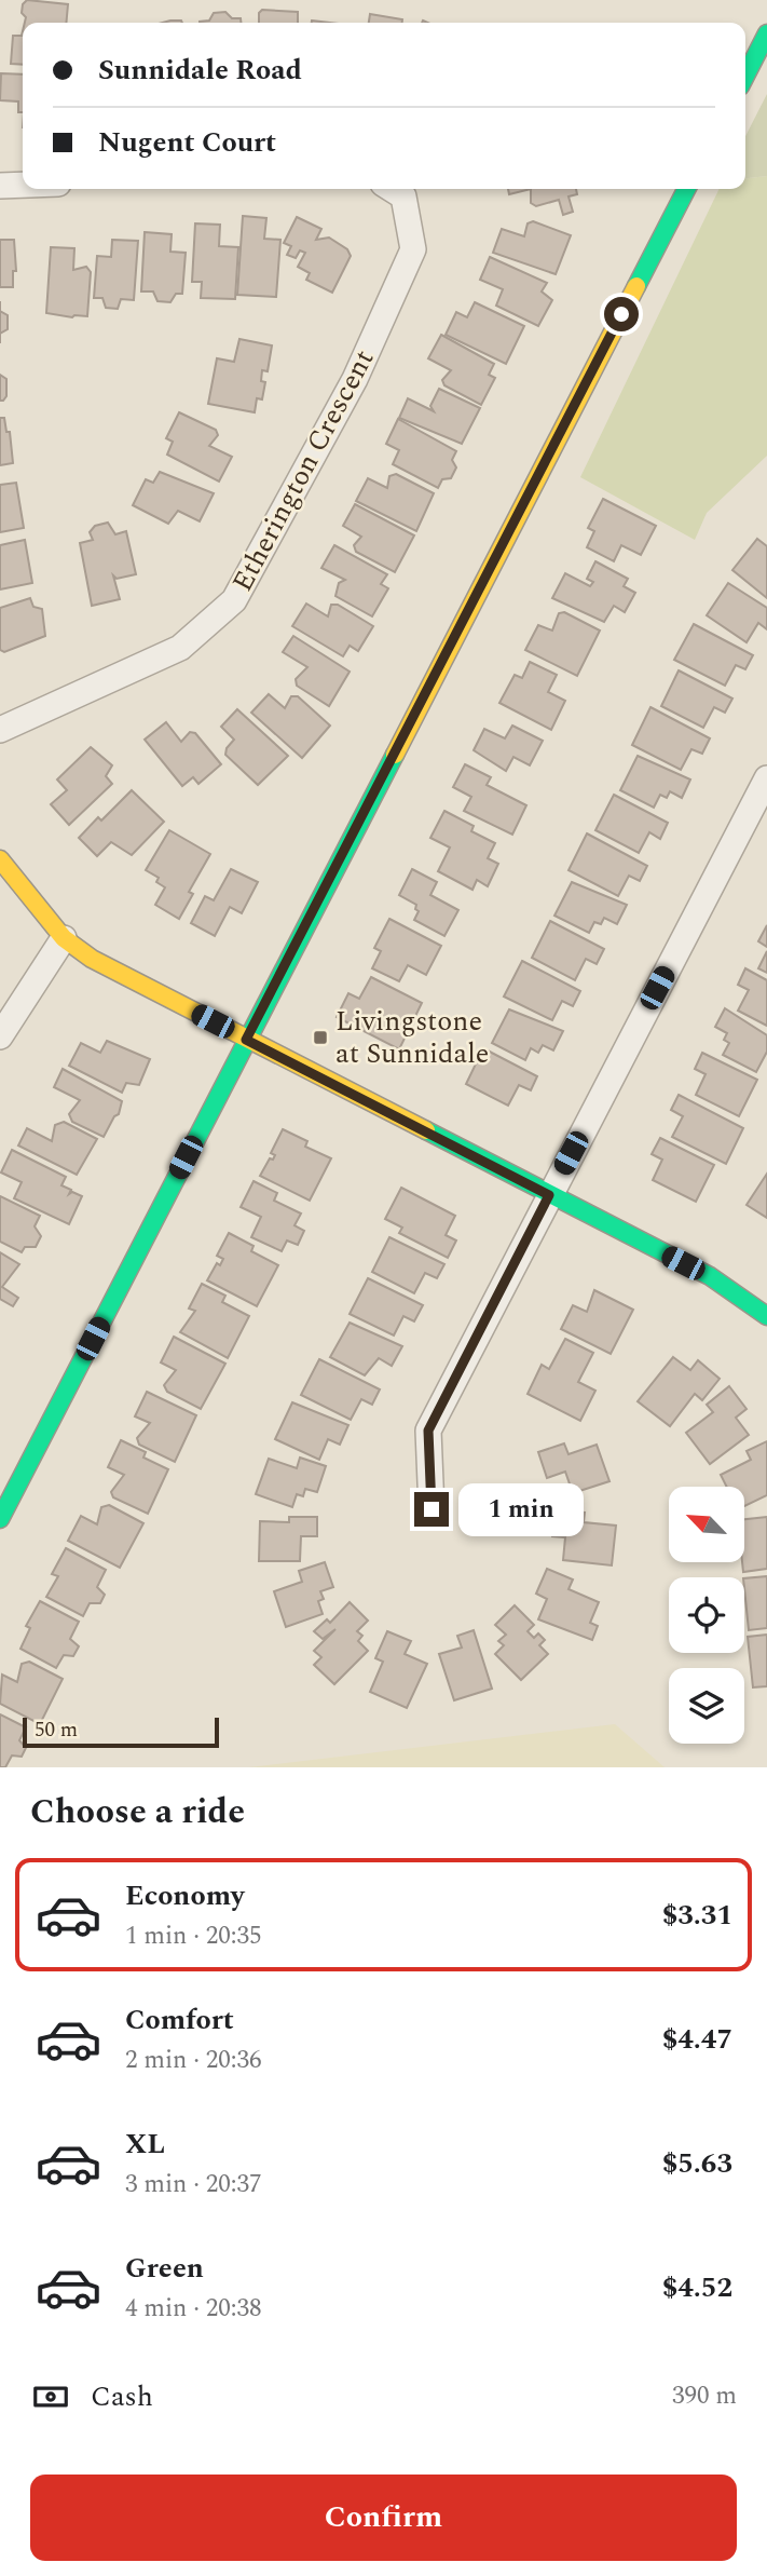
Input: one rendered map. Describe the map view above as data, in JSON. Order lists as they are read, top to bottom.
{
  "streets": {
    "street": ["Etherington Crescent"]
  },
  "places": {
    "transit": ["Livingstone at Sunnidale"]
  },
  "scale_bar": "50 m",
  "north": "top left",
  "page": {
    "banner": ["Sunnidale Road", "Nugent Court"],
    "bubble": "1 min",
    "scale": "50 m",
    "heading": "Choose a ride",
    "list": [
      {
        "name": "Economy",
        "note": "1 min · 20:35",
        "value": "$3.31"
      },
      {
        "name": "Comfort",
        "note": "2 min · 20:36",
        "value": "$4.47"
      },
      {
        "name": "XL",
        "note": "3 min · 20:37",
        "value": "$5.63"
      },
      {
        "name": "Green",
        "note": "4 min · 20:38",
        "value": "$4.52"
      }
    ],
    "pay": ["Cash", "390 m"],
    "buttons": "Confirm"
  }
}
